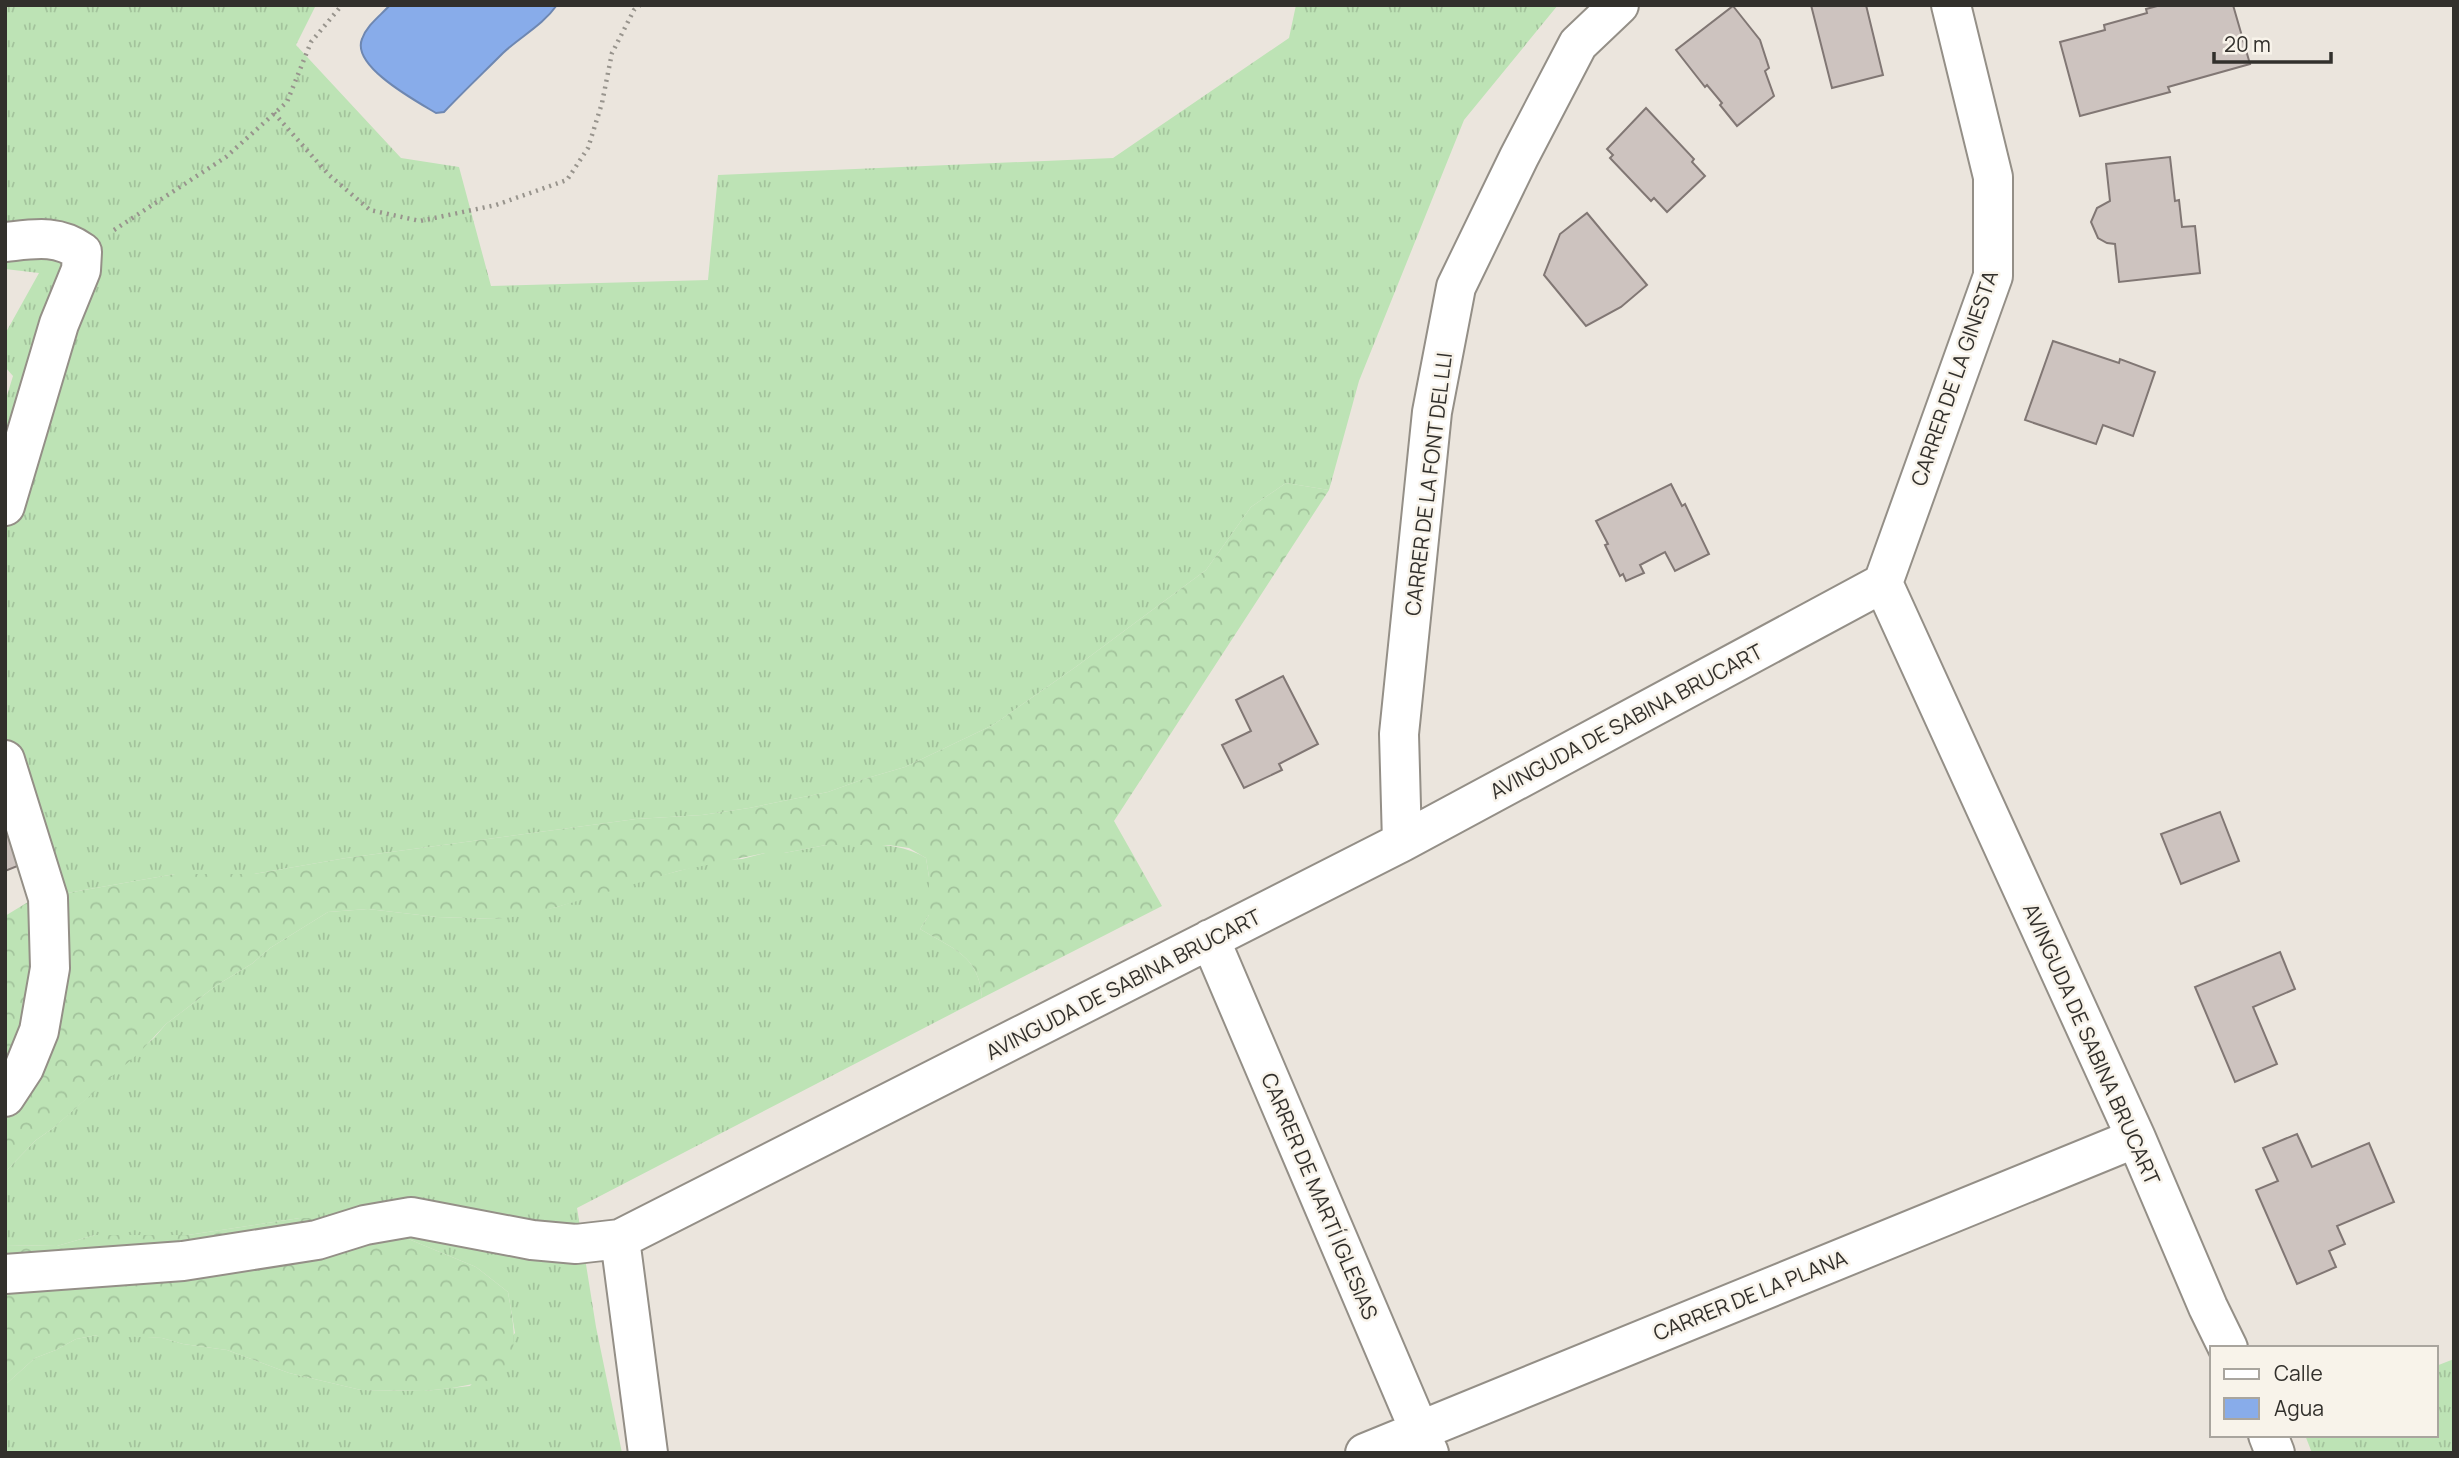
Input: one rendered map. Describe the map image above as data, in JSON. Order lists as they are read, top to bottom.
{
  "streets": {
    "street": [
      "CARRER DE LA GINESTA",
      "CARRER DE LA FONT DEL LLI",
      "AVINGUDA DE SABINA BRUCART",
      "CARRER DE MARTÍ IGLESIAS",
      "CARRER DE LA PLANA"
    ]
  },
  "crossings": [
    ["CARRER DE LA GINESTA", "AVINGUDA DE SABINA BRUCART"],
    ["CARRER DE LA FONT DEL LLI", "AVINGUDA DE SABINA BRUCART"],
    ["AVINGUDA DE SABINA BRUCART", "CARRER DE MARTÍ IGLESIAS"],
    ["AVINGUDA DE SABINA BRUCART", "CARRER DE LA PLANA"],
    ["CARRER DE MARTÍ IGLESIAS", "CARRER DE LA PLANA"]
  ],
  "legend": ["Calle", "Agua"],
  "scale_bar": "20 m"
}
